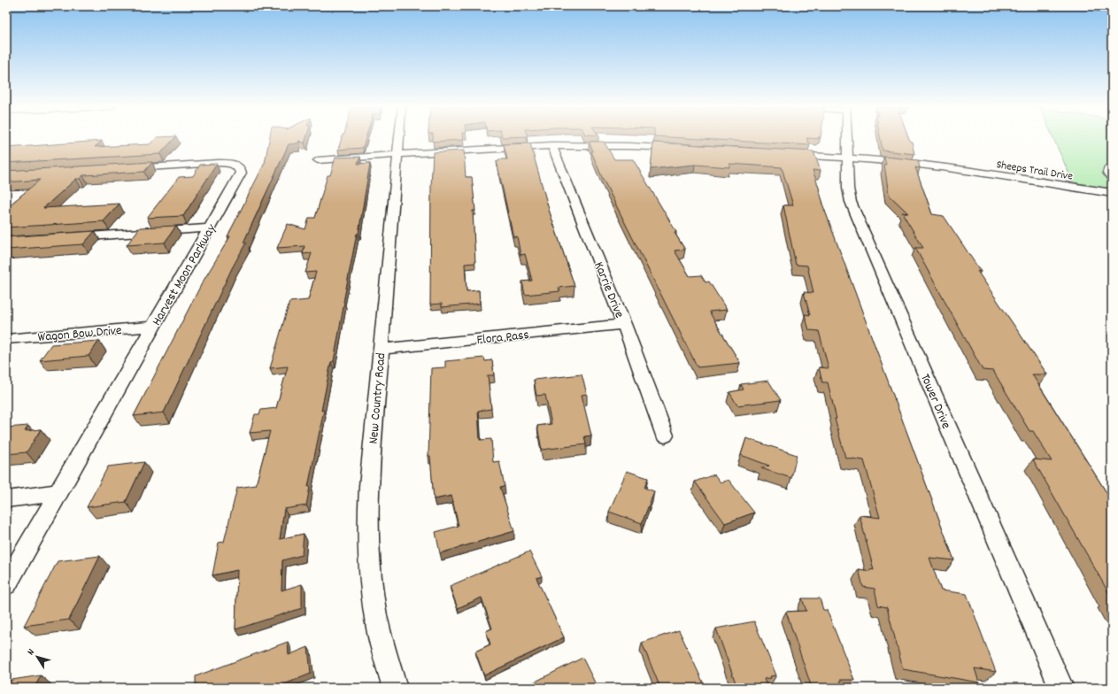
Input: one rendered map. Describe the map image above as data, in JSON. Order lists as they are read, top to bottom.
{
  "streets": {
    "street": [
      "Sheeps Trail Drive",
      "Harvest Moon Parkway",
      "Karrie Drive",
      "Wagon Bow Drive",
      "Flora Pass",
      "New Country Road",
      "Tower Drive"
    ]
  },
  "crossings": [
    ["Sheeps Trail Drive", "Tower Drive"],
    ["Harvest Moon Parkway", "Wagon Bow Drive"],
    ["Karrie Drive", "Flora Pass"],
    ["Flora Pass", "New Country Road"]
  ],
  "north": "top left"
}
